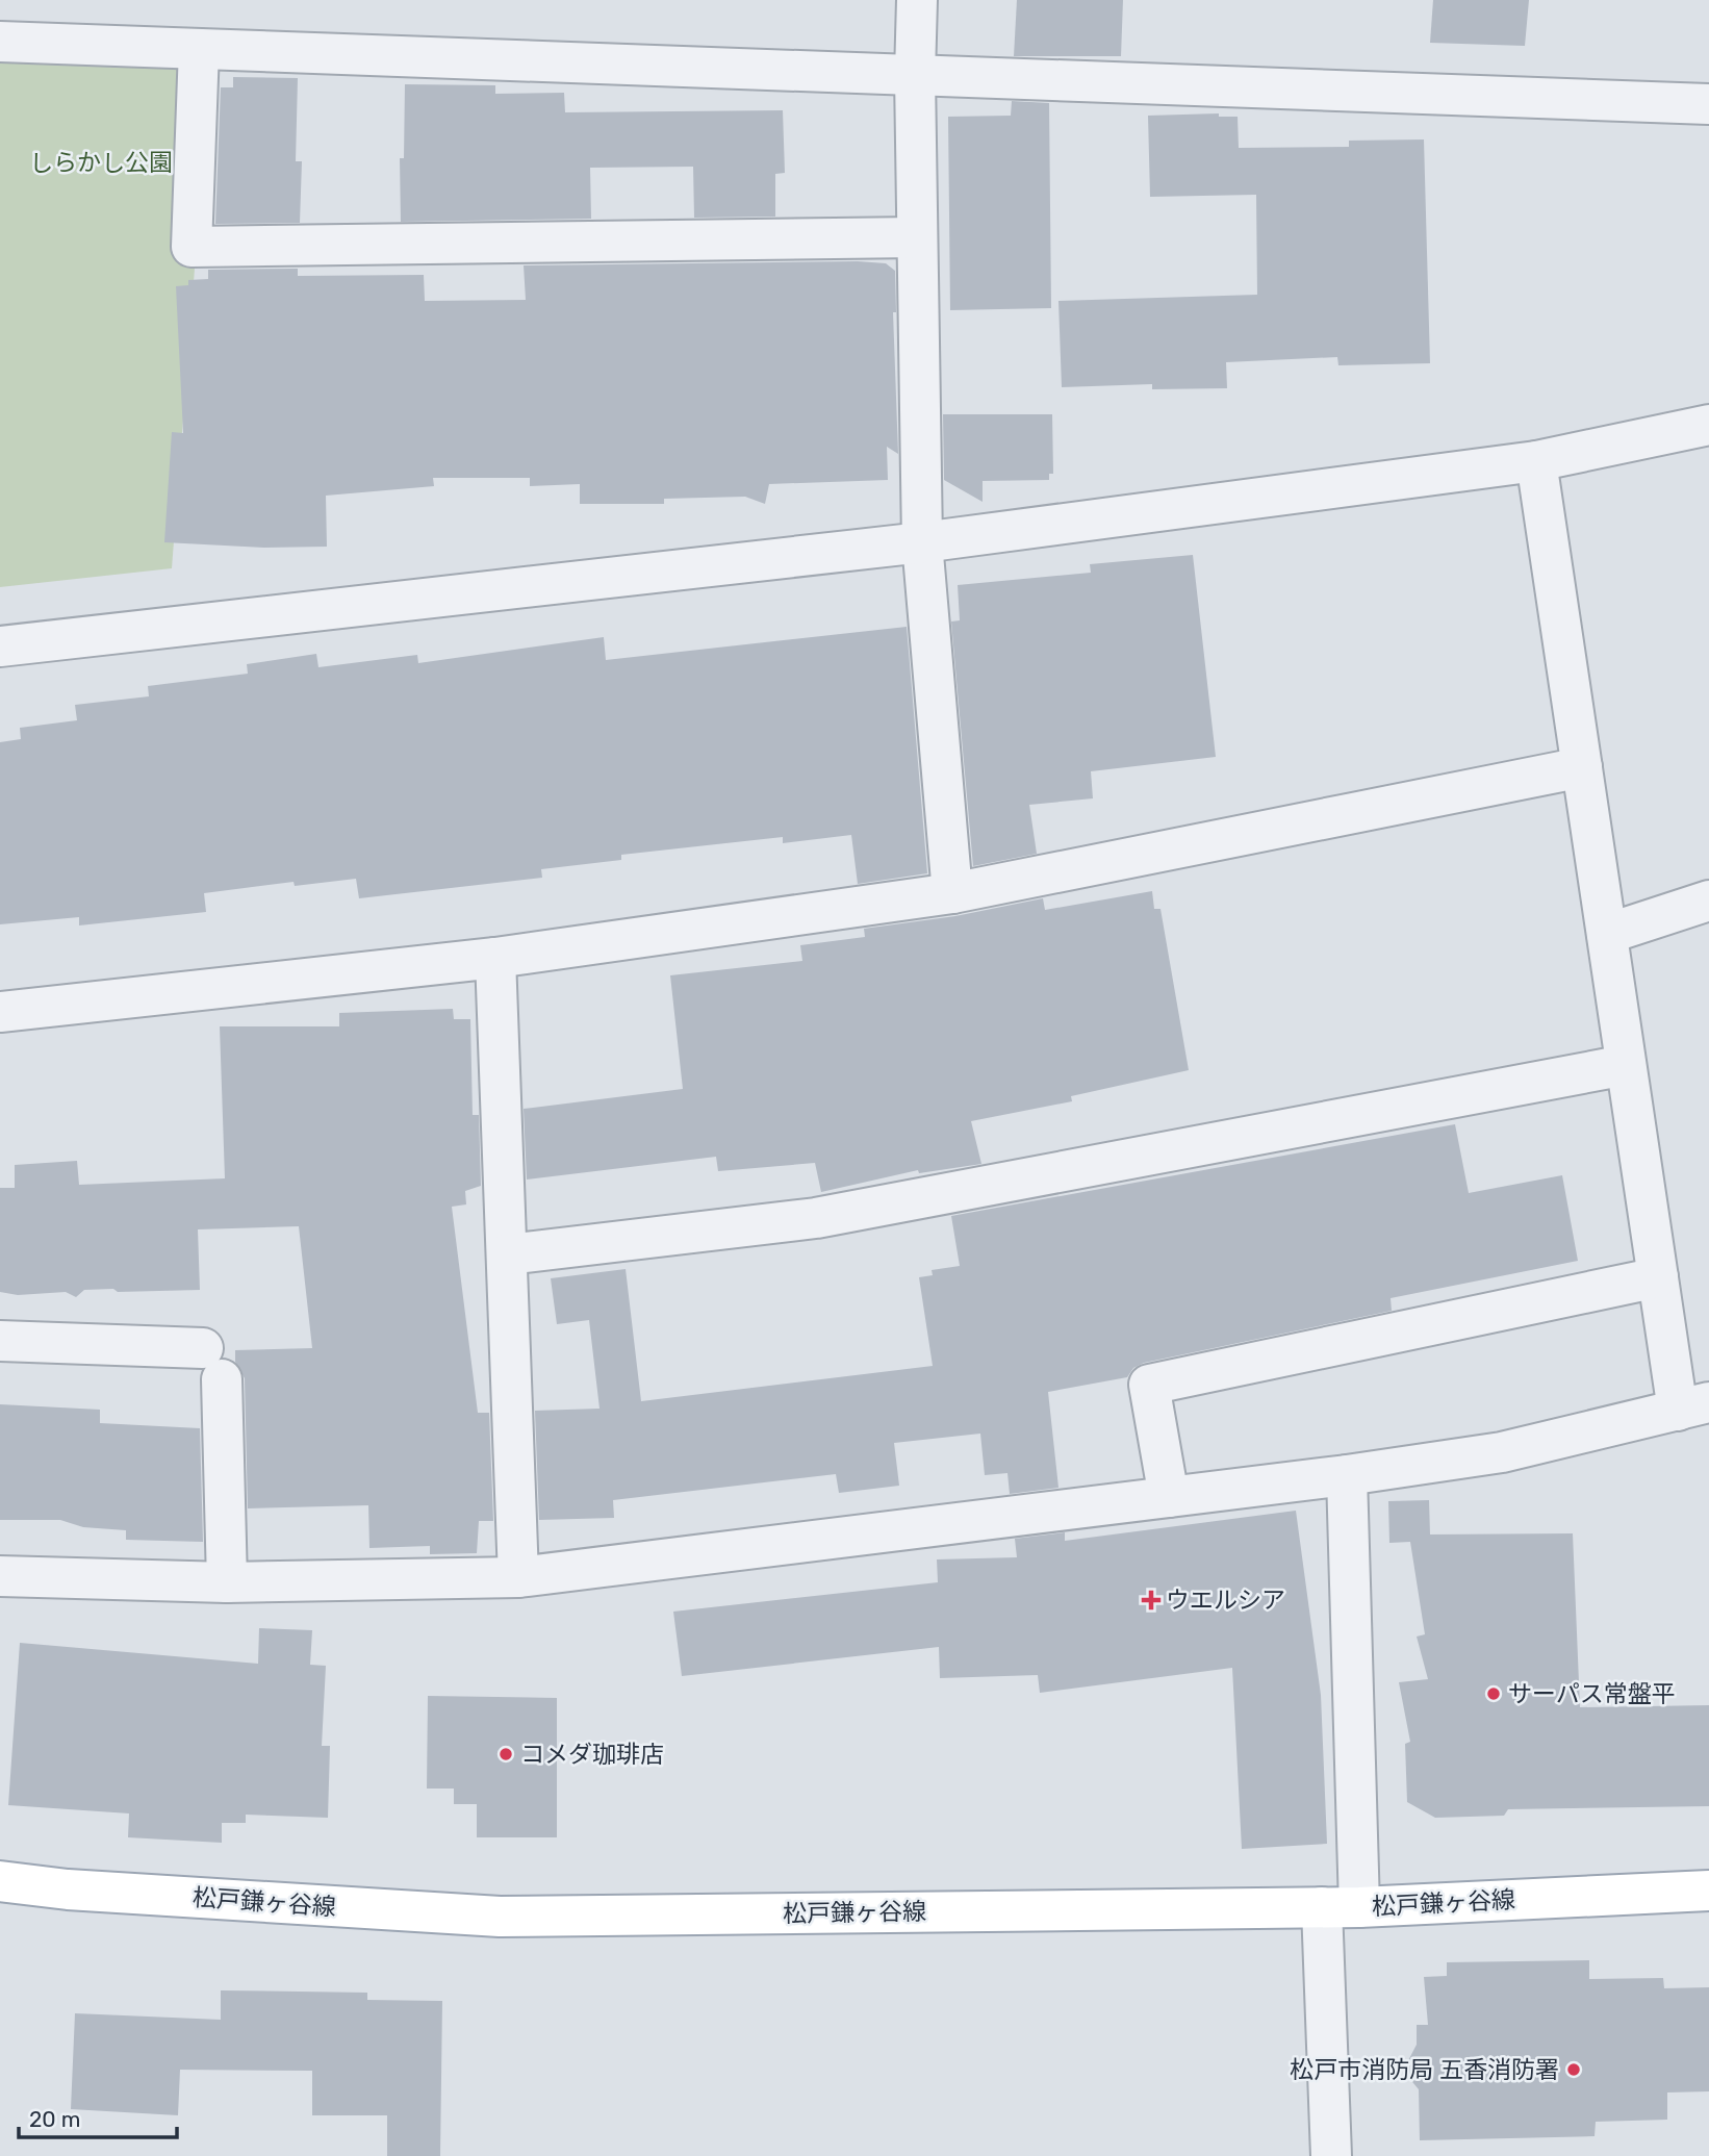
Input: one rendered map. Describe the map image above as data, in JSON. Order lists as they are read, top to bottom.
{
  "streets": {
    "main road": ["松戸鎌ヶ谷線"]
  },
  "parks": ["しらかし公園"],
  "places": {
    "health": ["ウエルシア"],
    "other": ["サーパス常盤平", "コメダ珈琲店", "松戸市消防局 五香消防署"]
  },
  "scale_bar": "20 m"
}
